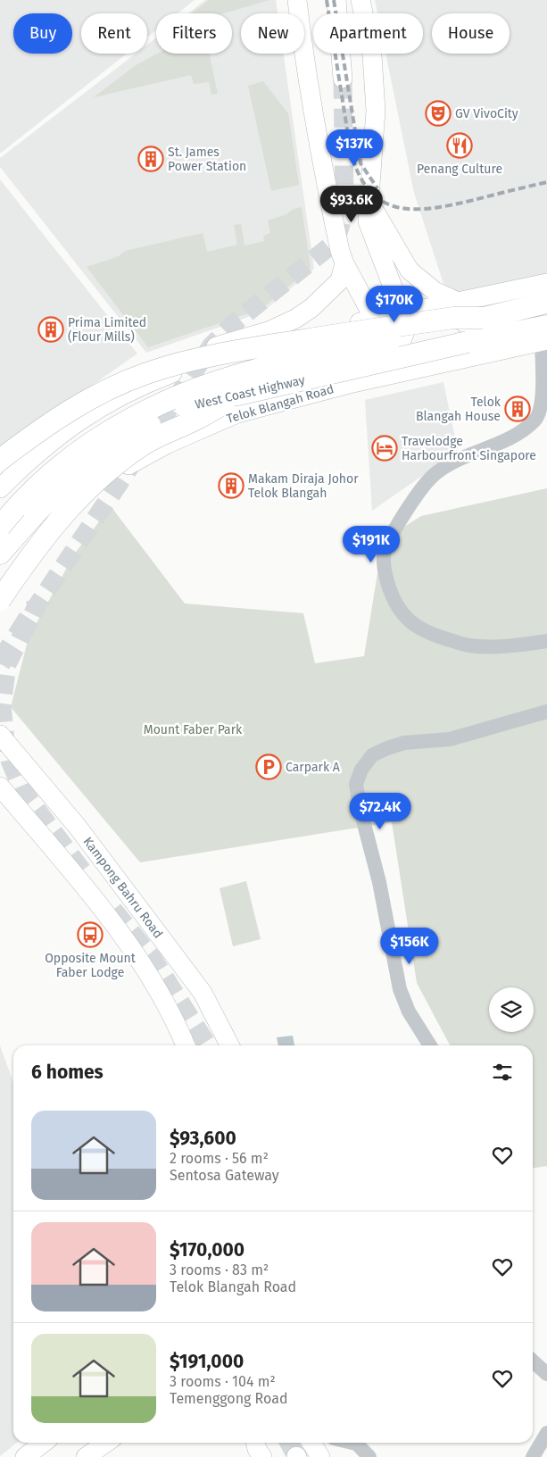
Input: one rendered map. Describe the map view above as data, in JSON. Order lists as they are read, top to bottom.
{
  "streets": {
    "highway": ["West Coast Highway"],
    "main road": ["Telok Blangah Road", "Kampong Bahru Road"]
  },
  "crossings": [
    ["West Coast Highway", "Telok Blangah Road"]
  ],
  "parks": ["Mount Faber Park"],
  "places": {
    "theatre": ["GV VivoCity"],
    "restaurant": ["Penang Culture"],
    "building": [
      "St. James Power Station",
      "Prima Limited (Flour Mills)",
      "Telok Blangah House",
      "Makam Diraja Johor Telok Blangah"
    ],
    "hotel": ["Travelodge Harbourfront Singapore"],
    "parking": ["Carpark A"],
    "bus stop": ["Opposite Mount Faber Lodge"]
  },
  "page": {
    "chip": [
      "Buy",
      "Rent",
      "Filters",
      "New",
      "Apartment",
      "House"
    ],
    "price": [
      "$137K",
      "$93.6K",
      "$170K",
      "$191K",
      "$72.4K",
      "$156K"
    ],
    "heading": "6 homes",
    "list": [
      {
        "name": "$93,600",
        "note": "2 rooms · 56 m² · Sentosa Gateway"
      },
      {
        "name": "$170,000",
        "note": "3 rooms · 83 m² · Telok Blangah Road"
      },
      {
        "name": "$191,000",
        "note": "3 rooms · 104 m² · Temenggong Road"
      }
    ]
  }
}
